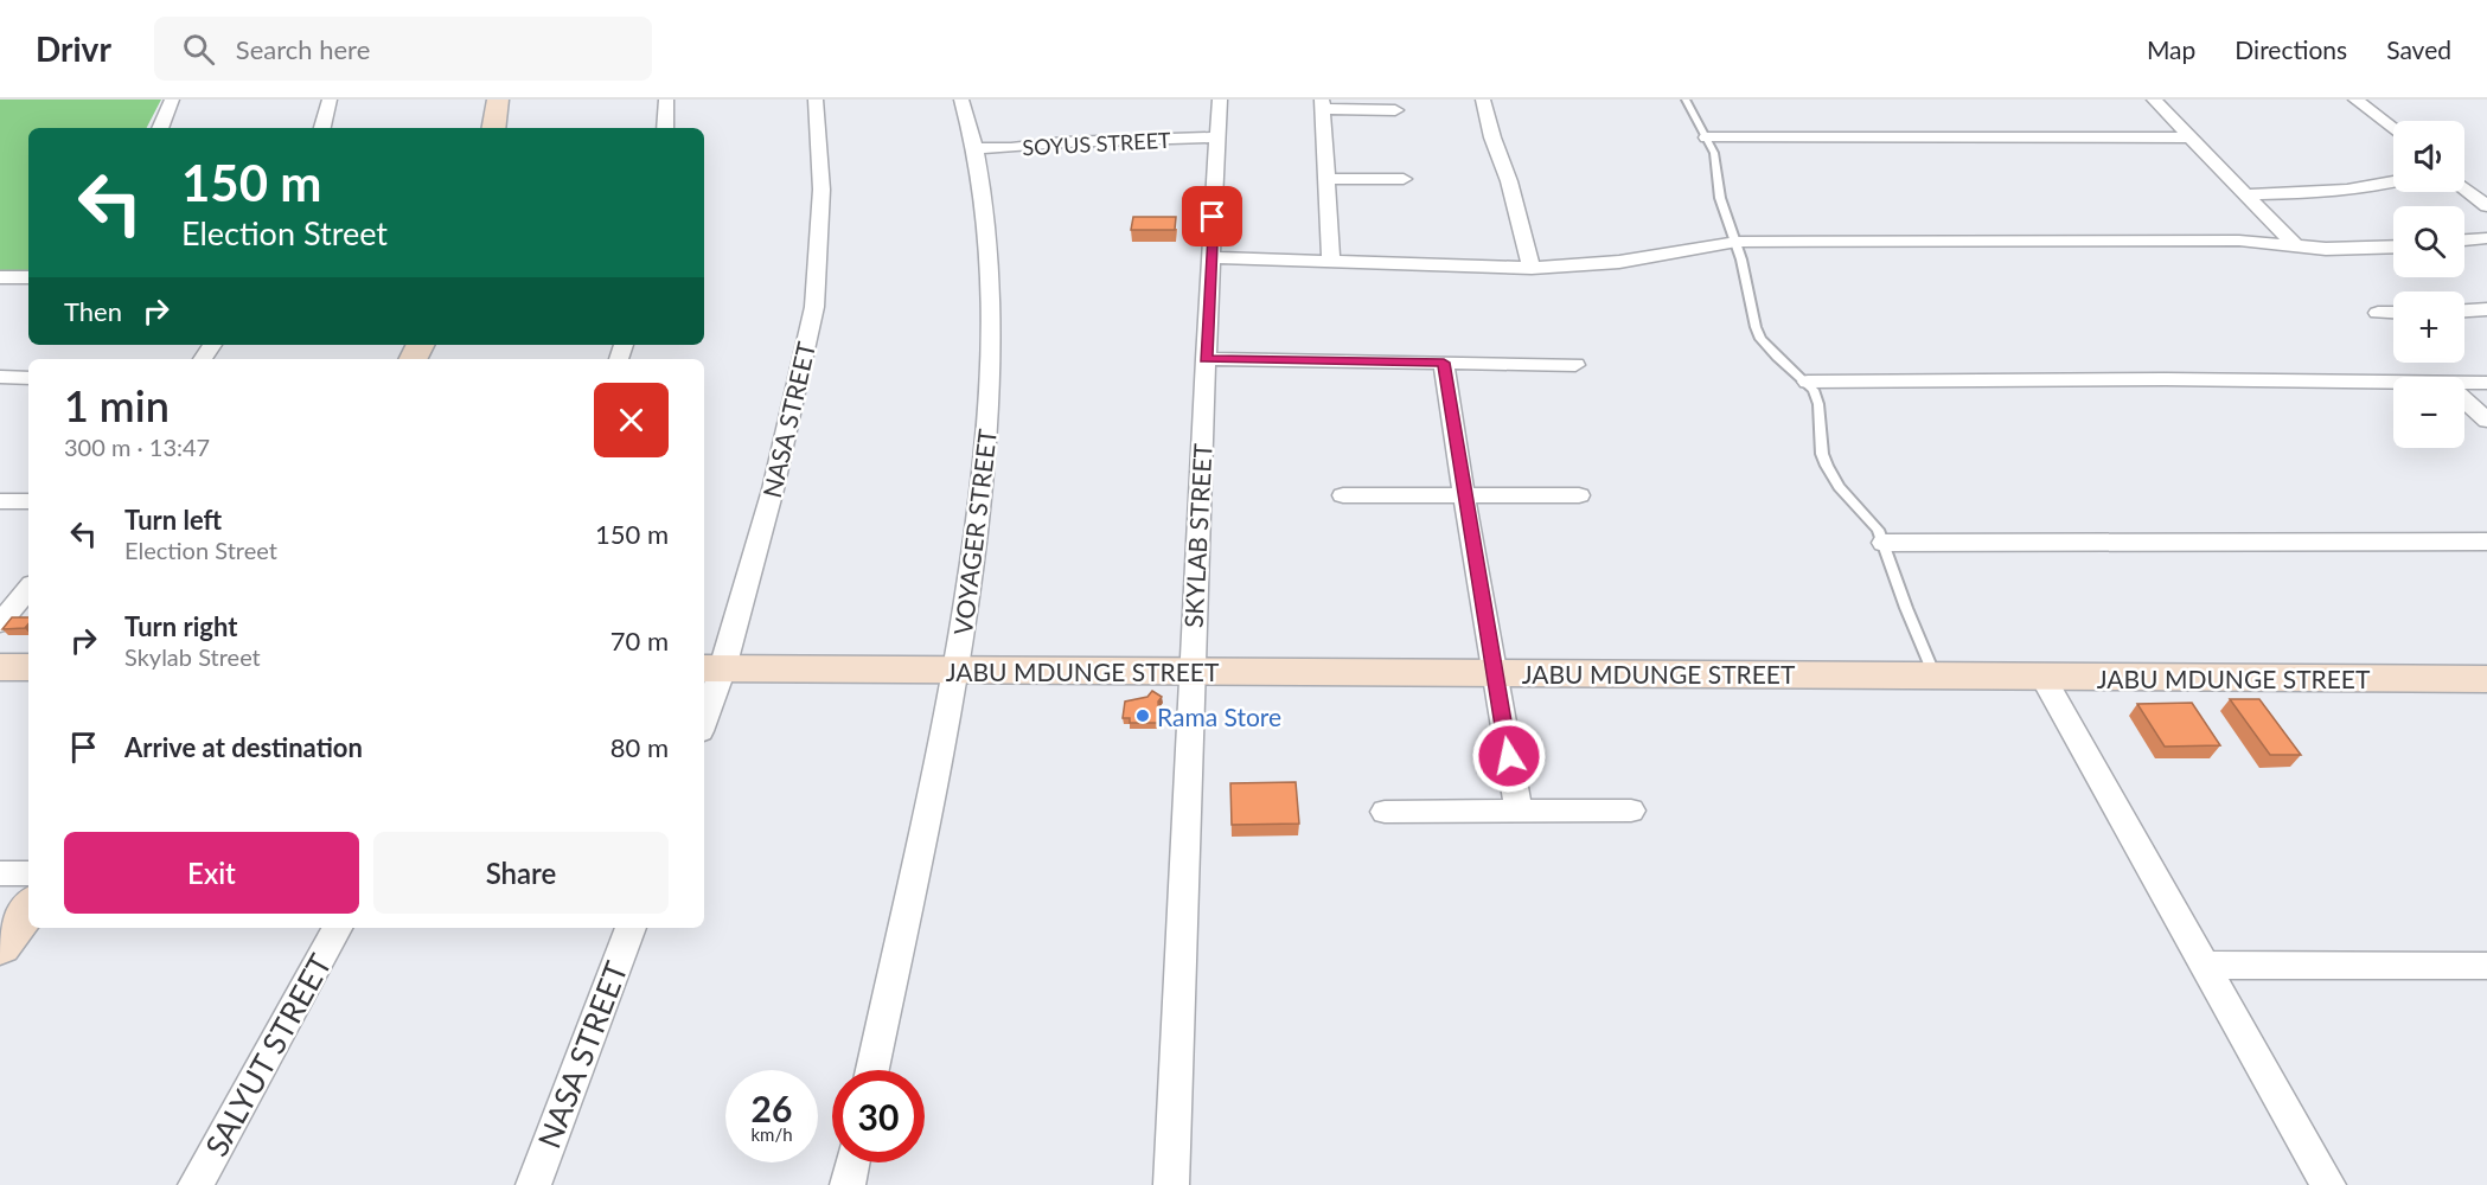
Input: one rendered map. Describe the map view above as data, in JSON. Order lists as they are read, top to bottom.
{
  "streets": {
    "street": [
      "SOYUS STREET",
      "NASA STREET",
      "VOYAGER STREET",
      "SKYLAB STREET",
      "JABU MDUNGE STREET",
      "SALYUT STREET"
    ]
  },
  "crossings": [
    ["SOYUS STREET", "VOYAGER STREET"],
    ["SOYUS STREET", "SKYLAB STREET"],
    ["NASA STREET", "JABU MDUNGE STREET"],
    ["VOYAGER STREET", "JABU MDUNGE STREET"],
    ["SKYLAB STREET", "JABU MDUNGE STREET"]
  ],
  "places": ["Rama Store"],
  "page": {
    "header": "Drivr",
    "search": "Search here",
    "nav": ["Map", "Directions", "Saved"],
    "map_buttons": ["+", "−"],
    "turn": ["150 m", "Election Street"],
    "then": "Then",
    "heading": ["1 min", "300 m · 13:47"],
    "list": [
      {
        "name": "Turn left",
        "note": "Election Street",
        "value": "150 m"
      },
      {
        "name": "Turn right",
        "note": "Skylab Street",
        "value": "70 m"
      },
      {
        "name": "Arrive at destination",
        "value": "80 m"
      }
    ],
    "buttons": ["Exit", "Share"],
    "speed": "26 km/h",
    "limit": "30"
  }
}
